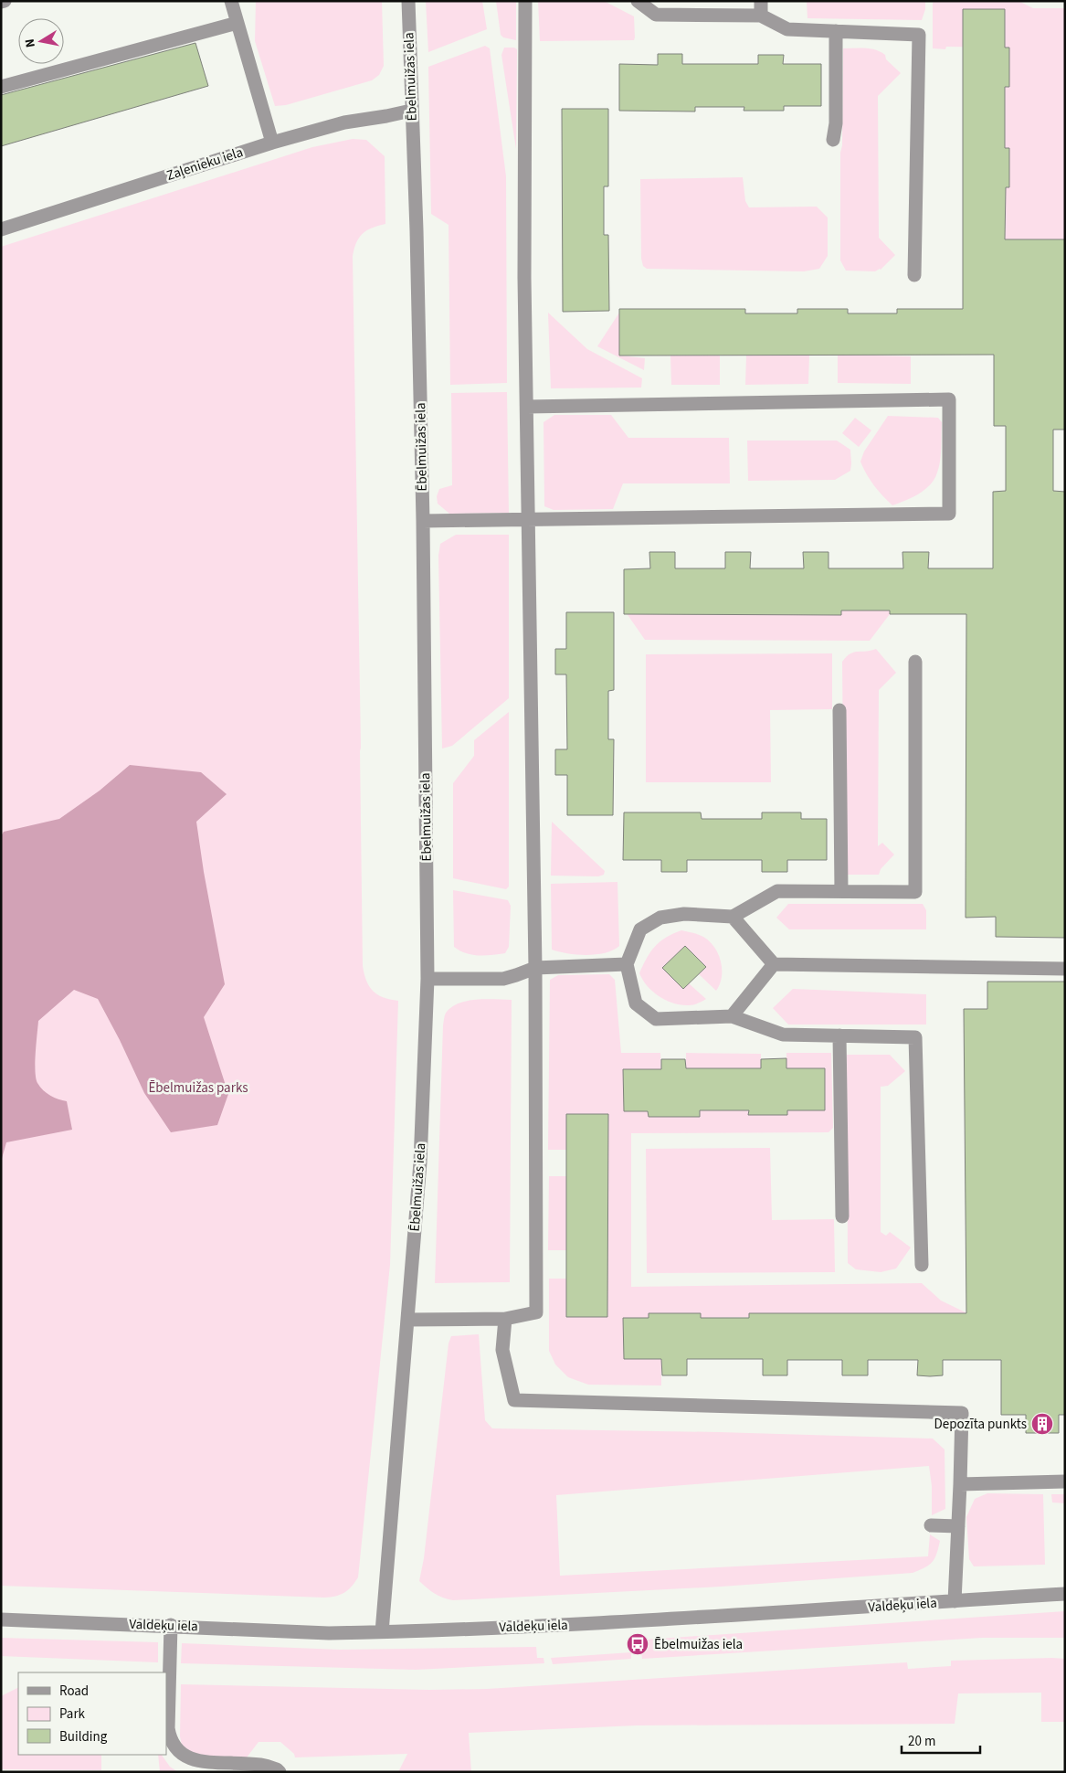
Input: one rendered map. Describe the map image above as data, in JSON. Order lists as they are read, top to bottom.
{
  "streets": {
    "street": ["Ēbelmuižas iela", "Zaļenieku iela", "Valdeķu iela"]
  },
  "crossings": [
    ["Ēbelmuižas iela", "Zaļenieku iela"],
    ["Ēbelmuižas iela", "Valdeķu iela"]
  ],
  "parks": ["Ēbelmuižas parks"],
  "places": {
    "building": ["Depozīta punkts"],
    "bus stop": ["Ēbelmuižas iela"]
  },
  "legend": ["Road", "Park", "Building"],
  "scale_bar": "20 m",
  "north": "left"
}
